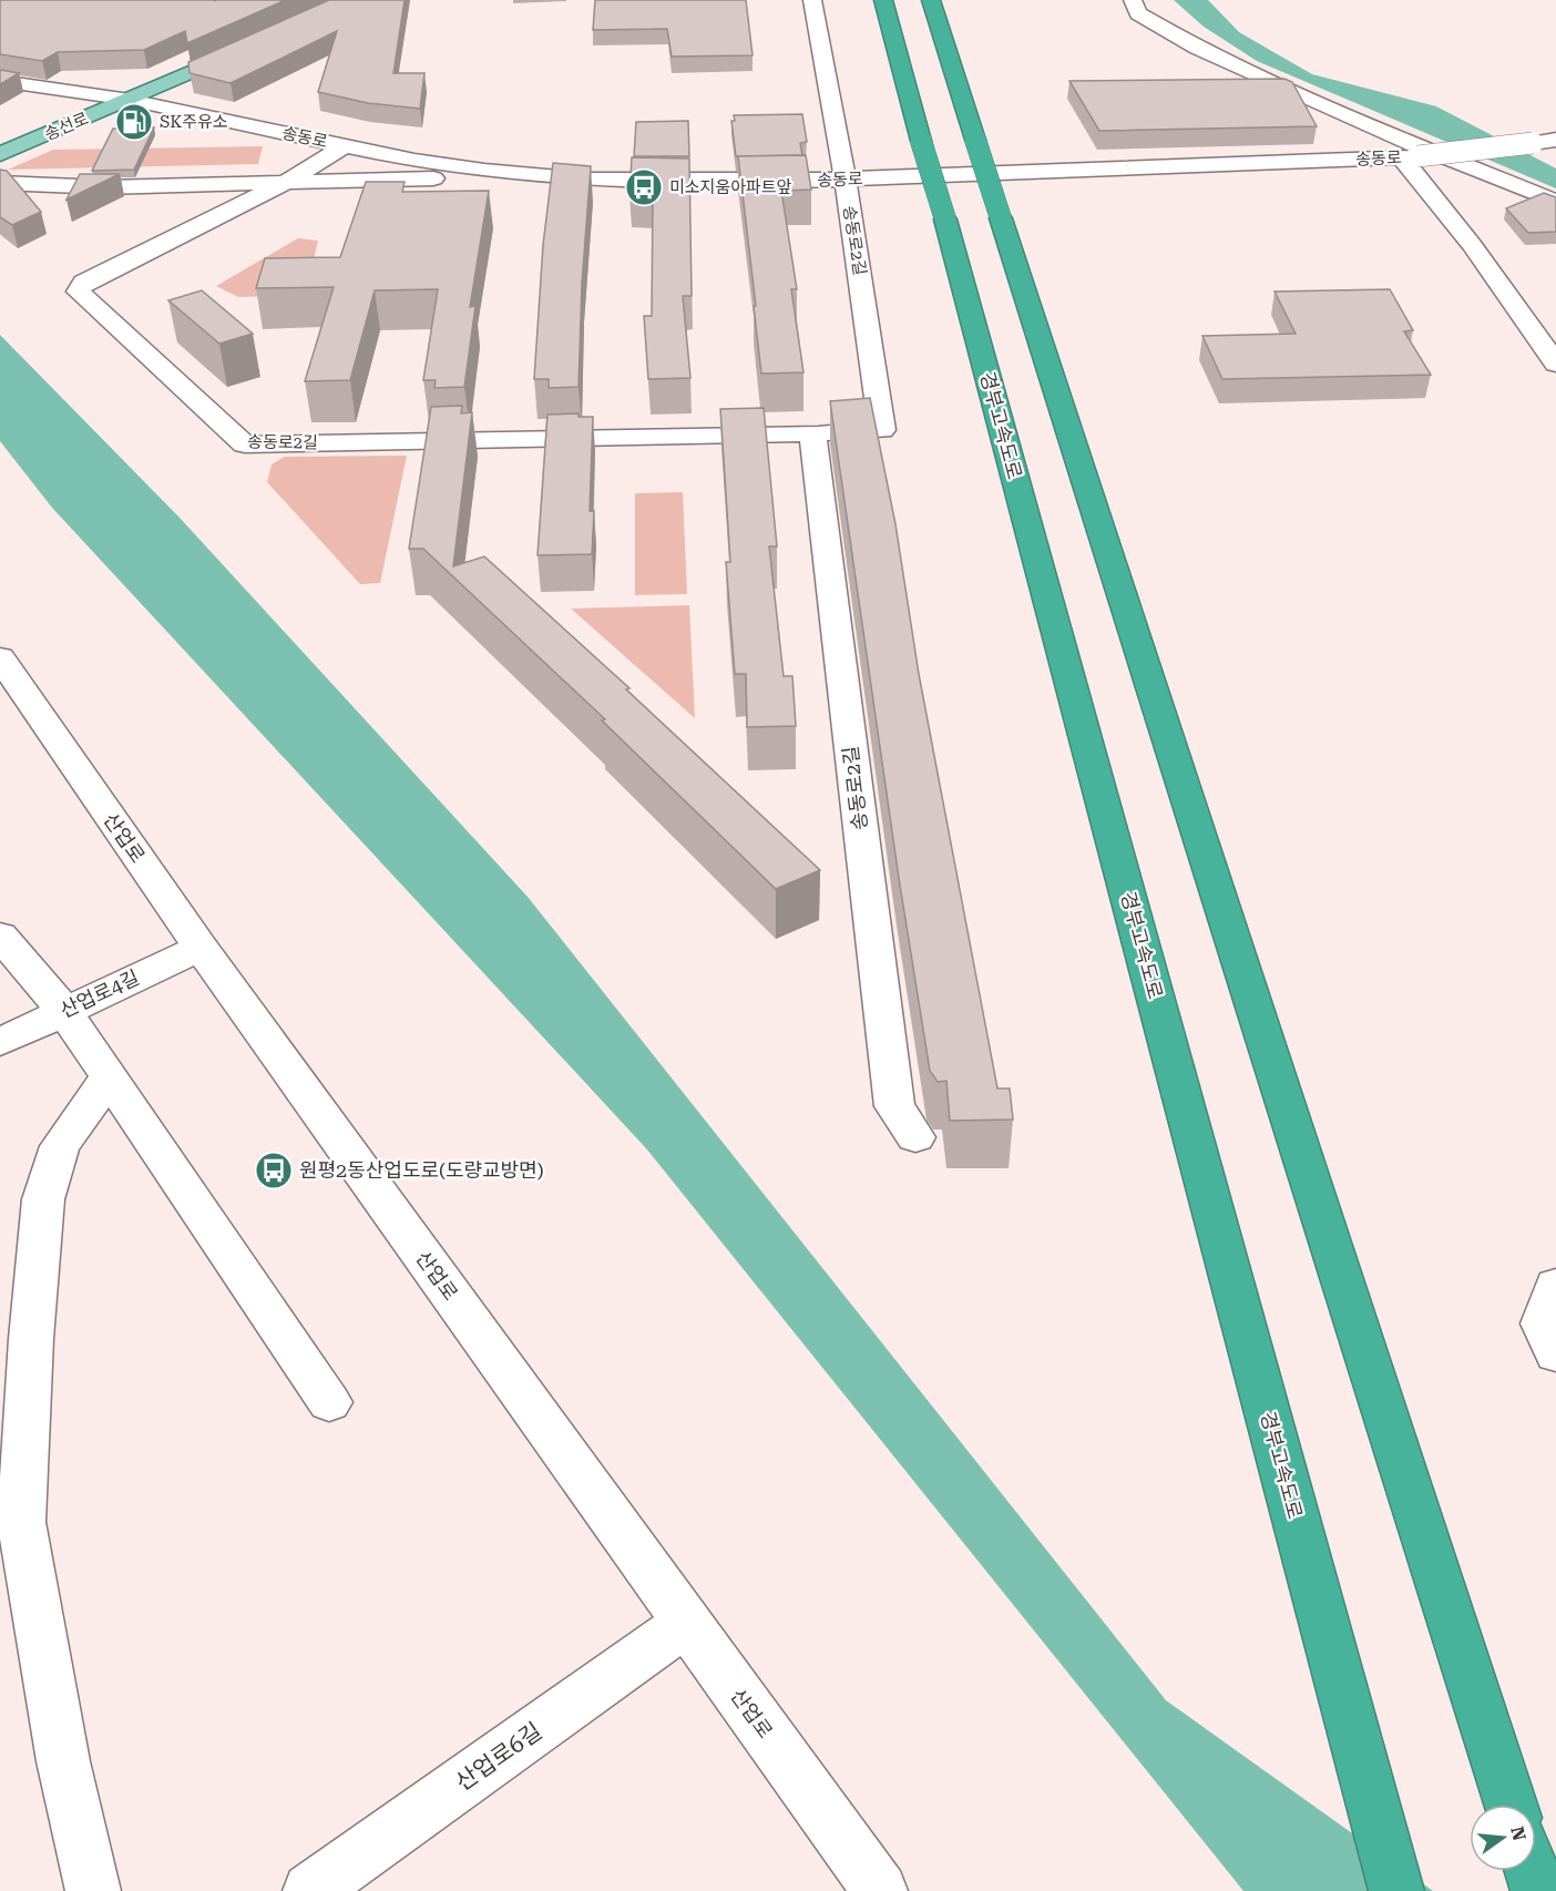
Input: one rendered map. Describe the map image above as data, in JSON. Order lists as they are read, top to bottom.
{
  "streets": {
    "highway": ["경부고속도로"],
    "main road": ["송선로"],
    "street": [
      "송동로",
      "송동로2길",
      "산업로",
      "산업로4길",
      "산업로6길"
    ]
  },
  "crossings": [
    ["송선로", "송동로"],
    ["송동로", "송동로2길"],
    ["산업로", "산업로4길"],
    ["산업로", "산업로6길"]
  ],
  "places": {
    "fuel station": ["SK주유소"],
    "bus stop": ["미소지움아파트앞", "원평2동산업도로(도량교방면)"]
  },
  "north": "right"
}
